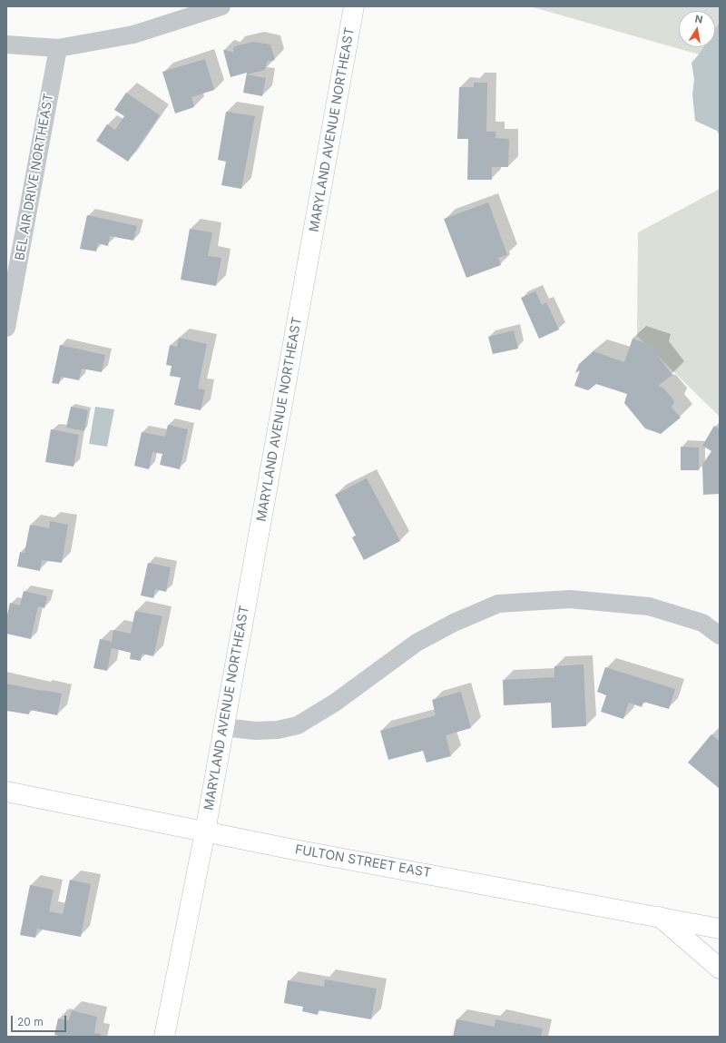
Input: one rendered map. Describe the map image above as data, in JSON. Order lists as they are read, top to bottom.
{
  "streets": {
    "street": ["MARYLAND AVENUE NORTHEAST", "BEL AIR DRIVE NORTHEAST", "FULTON STREET EAST"]
  },
  "crossings": [
    ["MARYLAND AVENUE NORTHEAST", "FULTON STREET EAST"]
  ],
  "scale_bar": "20 m",
  "north": "top"
}
